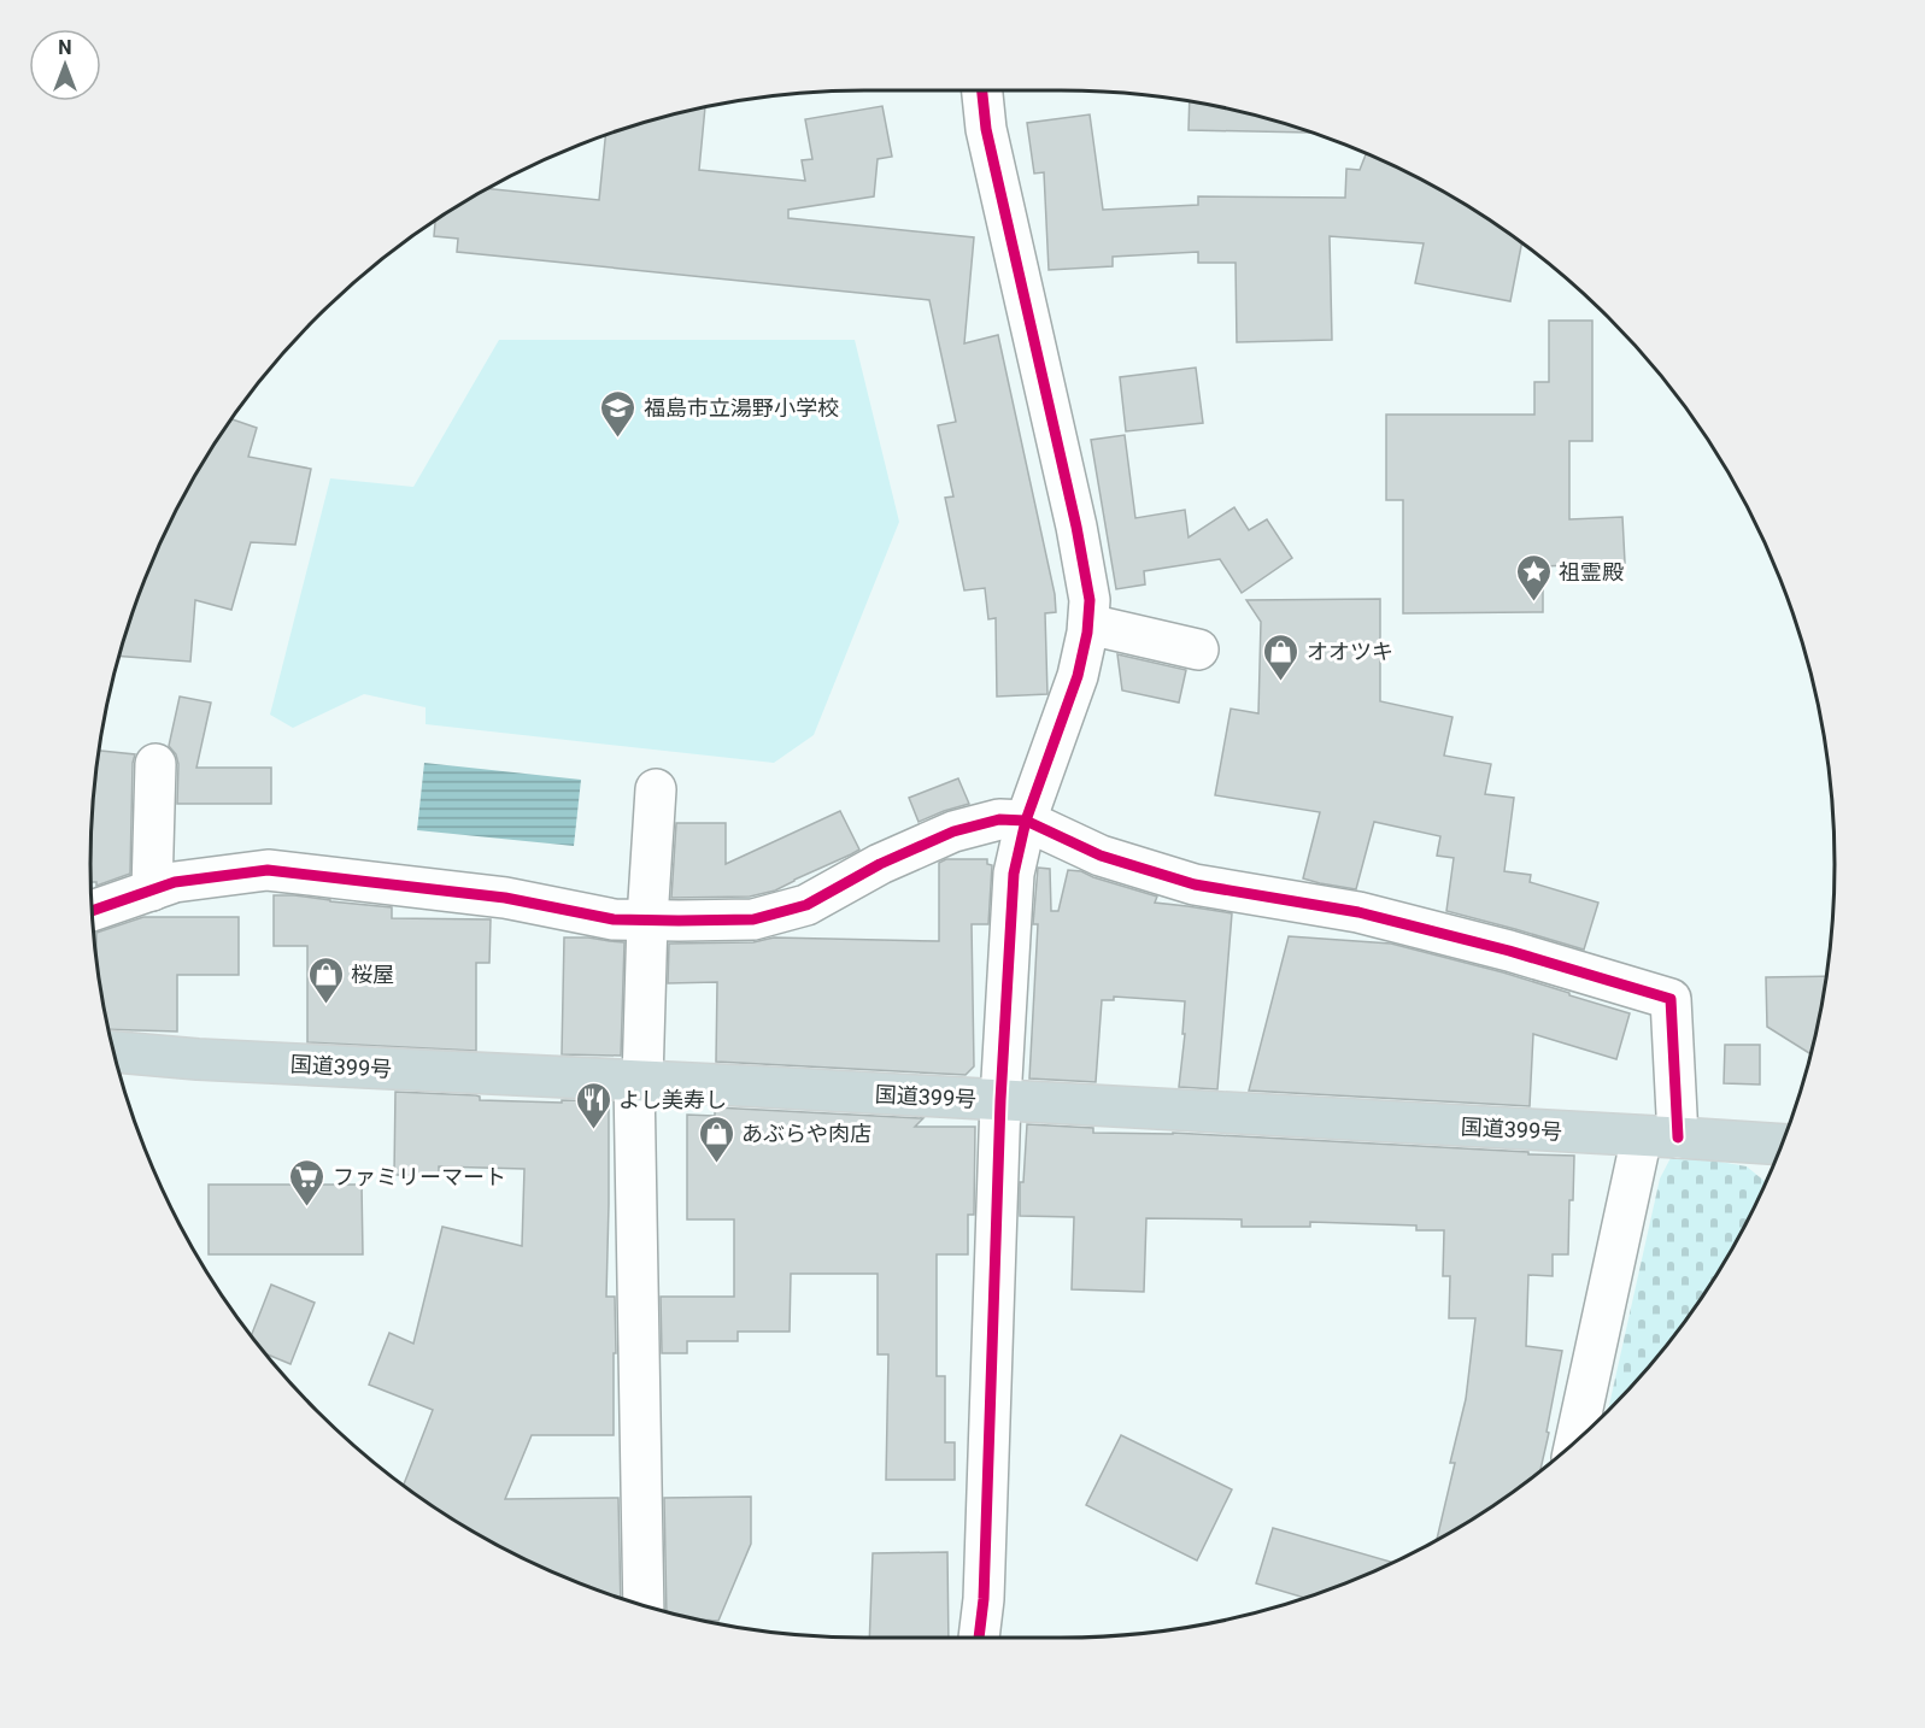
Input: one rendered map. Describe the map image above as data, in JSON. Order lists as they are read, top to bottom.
{
  "streets": {
    "highway": ["国道399号"]
  },
  "places": {
    "school or university": ["福島市立湯野小学校"],
    "place": ["祖霊殿"],
    "shop": ["オオツキ", "桜屋", "あぶらや肉店"],
    "restaurant": ["よし美寿し"],
    "supermarket": ["ファミリーマート"]
  },
  "north": "top"
}
